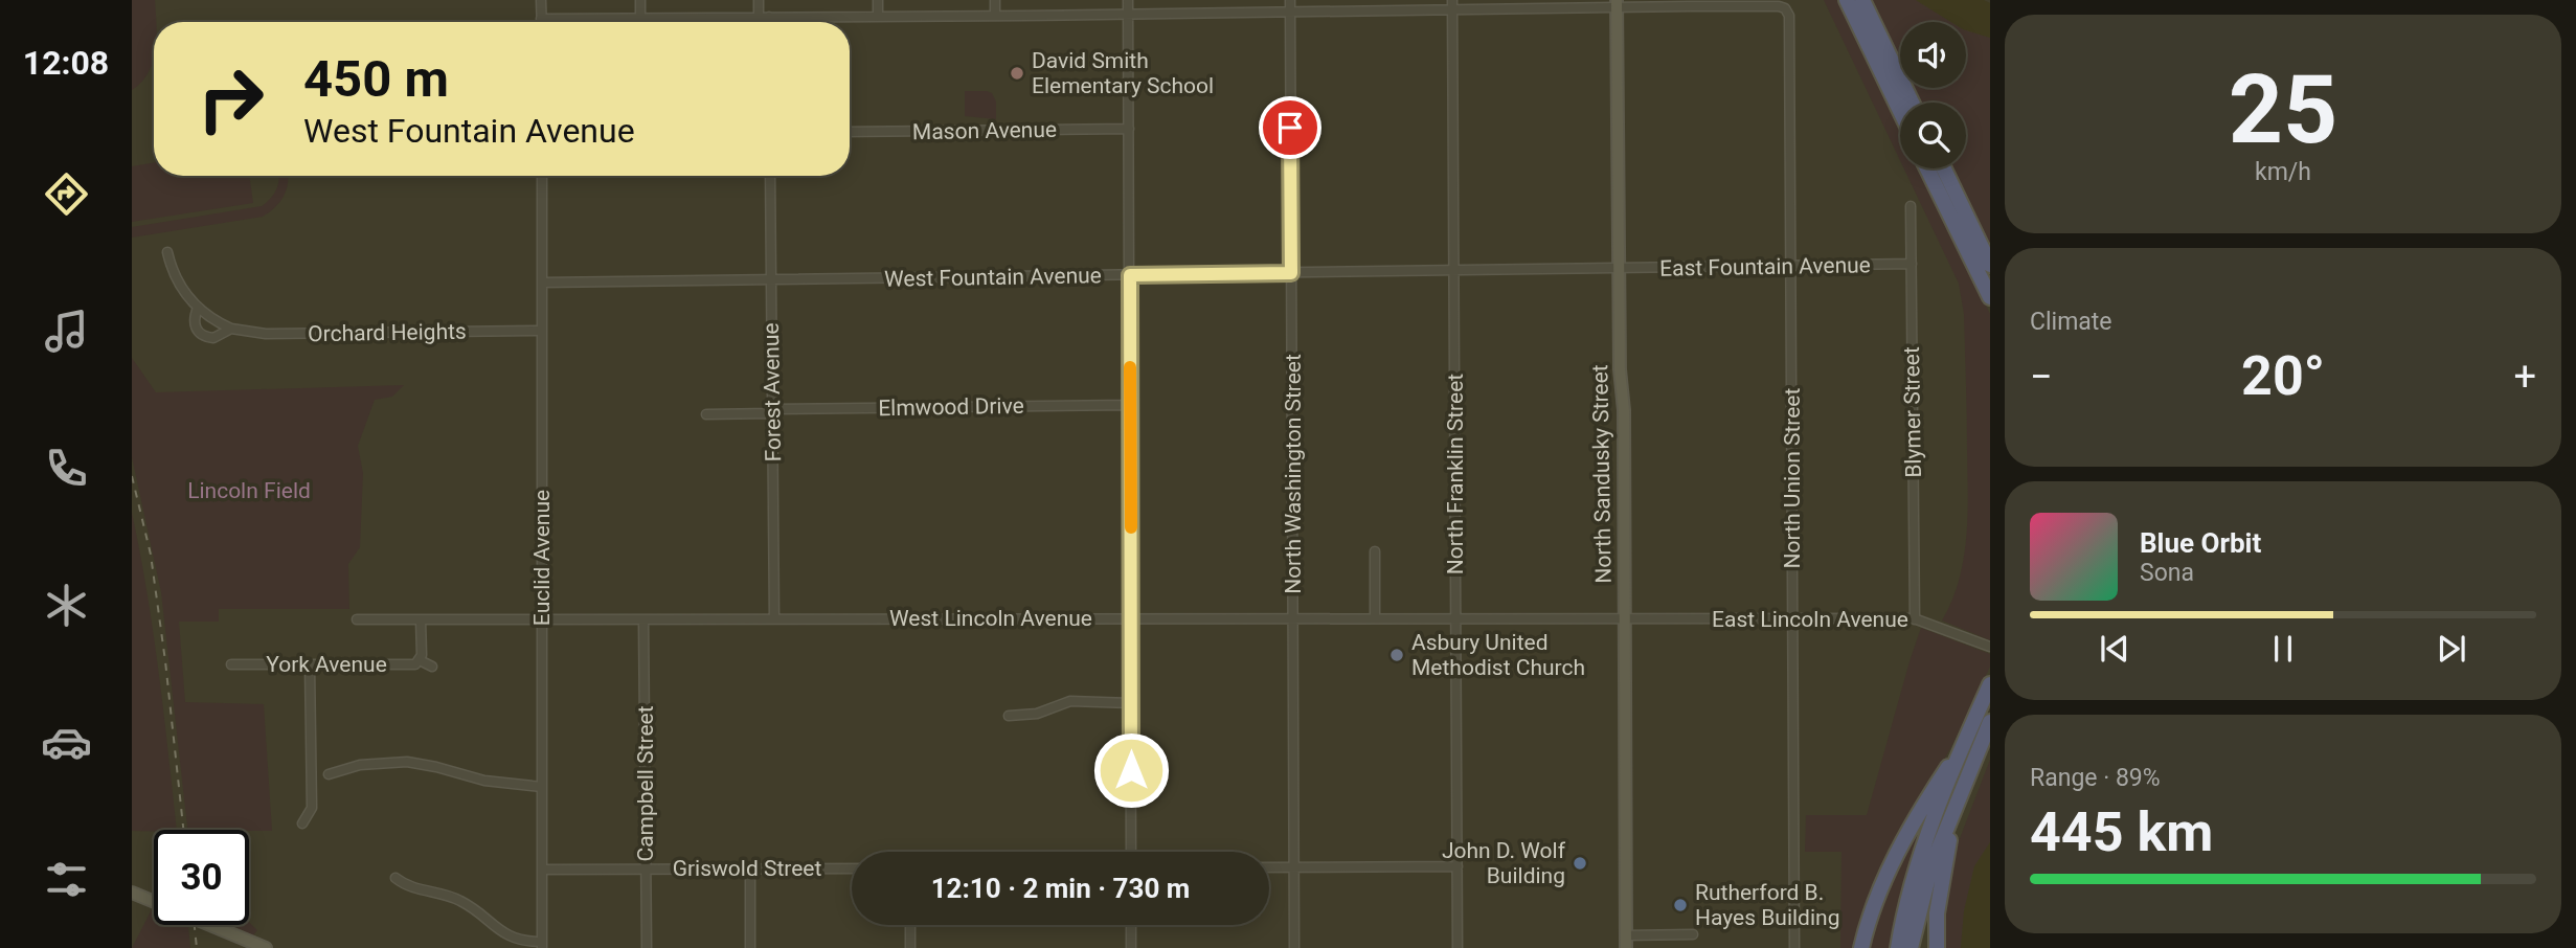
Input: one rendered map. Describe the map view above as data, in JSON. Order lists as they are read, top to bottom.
{
  "streets": {
    "street": [
      "Mason Avenue",
      "East Fountain Avenue",
      "West Fountain Avenue",
      "Orchard Heights",
      "Forest Avenue",
      "Elmwood Drive",
      "Blymer Street",
      "North Washington Street",
      "North Franklin Street",
      "North Sandusky Street",
      "North Union Street",
      "Euclid Avenue",
      "West Lincoln Avenue",
      "East Lincoln Avenue",
      "York Avenue",
      "Campbell Street",
      "Griswold Street"
    ]
  },
  "crossings": [
    ["East Fountain Avenue", "West Fountain Avenue"],
    ["East Fountain Avenue", "Blymer Street"],
    ["East Fountain Avenue", "North Sandusky Street"],
    ["East Fountain Avenue", "North Union Street"],
    ["West Fountain Avenue", "Forest Avenue"],
    ["West Fountain Avenue", "North Washington Street"],
    ["West Fountain Avenue", "North Franklin Street"],
    ["West Fountain Avenue", "North Sandusky Street"],
    ["West Fountain Avenue", "Euclid Avenue"],
    ["Orchard Heights", "Euclid Avenue"],
    ["Forest Avenue", "Elmwood Drive"],
    ["Forest Avenue", "West Lincoln Avenue"],
    ["Blymer Street", "East Lincoln Avenue"],
    ["North Washington Street", "West Lincoln Avenue"],
    ["North Franklin Street", "West Lincoln Avenue"],
    ["North Sandusky Street", "North Union Street"],
    ["North Sandusky Street", "West Lincoln Avenue"],
    ["North Sandusky Street", "East Lincoln Avenue"],
    ["North Union Street", "East Lincoln Avenue"],
    ["Euclid Avenue", "West Lincoln Avenue"],
    ["Euclid Avenue", "Griswold Street"],
    ["West Lincoln Avenue", "East Lincoln Avenue"],
    ["West Lincoln Avenue", "York Avenue"],
    ["West Lincoln Avenue", "Campbell Street"],
    ["Campbell Street", "Griswold Street"]
  ],
  "parks": ["Lincoln Field"],
  "places": [
    "David Smith Elementary School",
    "Asbury United Methodist Church",
    "John D. Wolf Building",
    "Rutherford B. Hayes Building"
  ],
  "page": {
    "tabs": "12:08",
    "tile": [
      ["25", "km/h"],
      "Climate",
      ["Range · 89%", "445 km"]
    ],
    "turn": ["450 m", "West Fountain Avenue"],
    "heat": ["−", "20°", "+"],
    "song": ["Blue Orbit", "Sona"],
    "limit": "30",
    "trip": "12:10 · 2 min · 730 m"
  }
}
